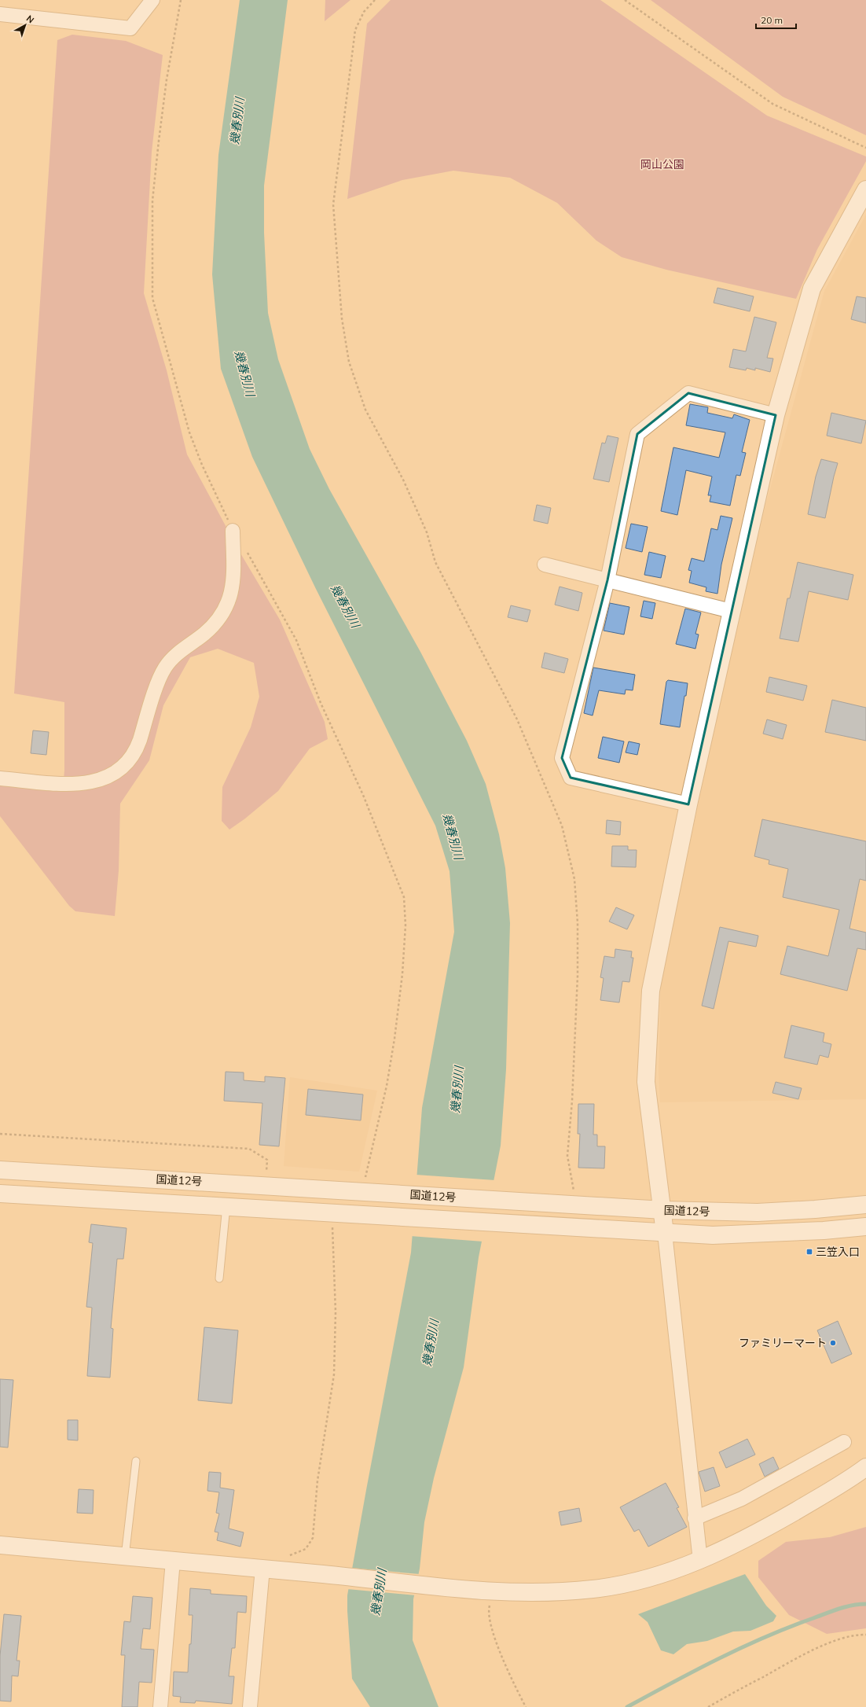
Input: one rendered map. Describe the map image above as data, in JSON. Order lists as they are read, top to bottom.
{
  "streets": {
    "main road": ["国道12号"]
  },
  "water": ["幾春別川"],
  "parks": ["岡山公園"],
  "places": {
    "transit": ["三笠入口"],
    "other": ["ファミリーマート"]
  },
  "scale_bar": "20 m",
  "north": "top right"
}
